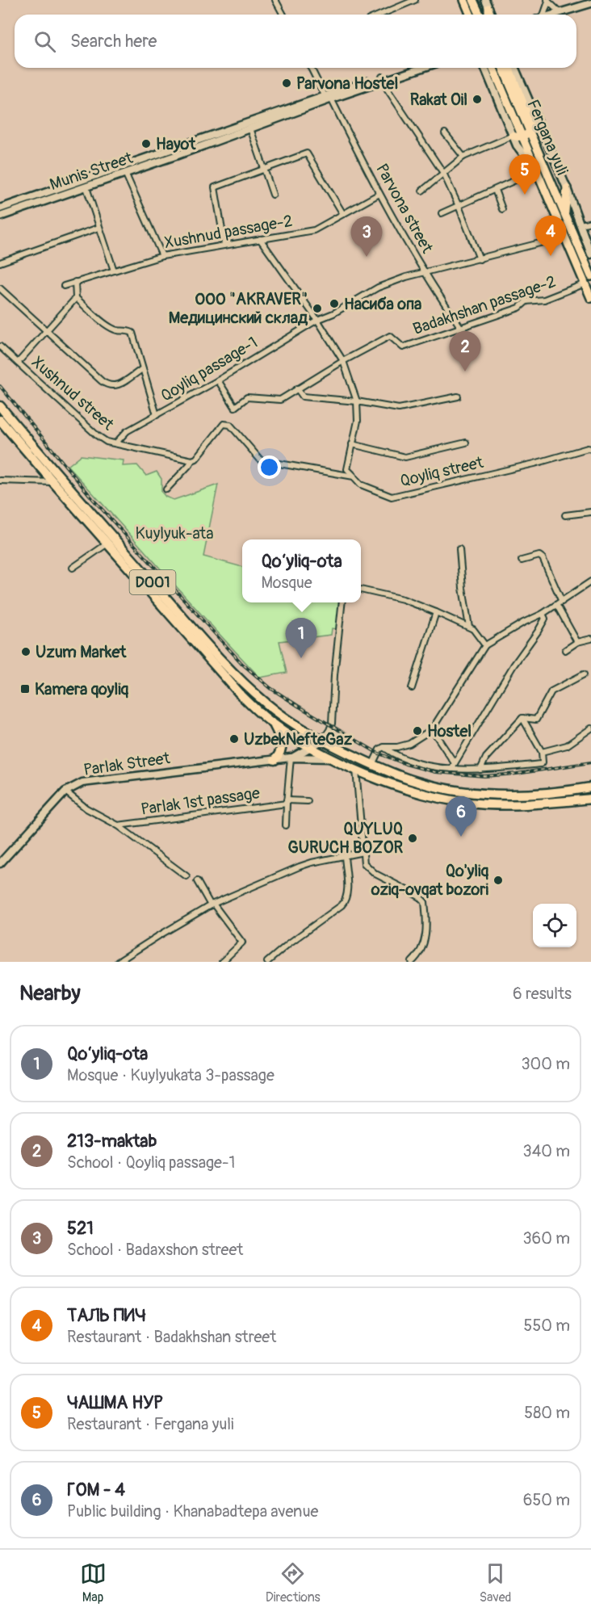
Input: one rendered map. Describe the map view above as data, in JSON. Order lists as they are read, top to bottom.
{
  "streets": {
    "highway": ["D001"],
    "main road": ["Fergana yuli"],
    "street": [
      "Munis Street",
      "Parvona street",
      "Xushnud passage-2",
      "Badakhshan passage-2",
      "Qoyliq passage-1",
      "Xushnud street",
      "Qoyliq street",
      "Parlak Street",
      "Parlak 1st passage"
    ]
  },
  "crossings": [
    ["Fergana yuli", "Badakhshan passage-2"],
    ["Fergana yuli", "Qoyliq passage-1"],
    ["Munis Street", "Parvona street"],
    ["Parvona street", "Xushnud passage-2"],
    ["Parvona street", "Badakhshan passage-2"],
    ["Parvona street", "Qoyliq passage-1"],
    ["Qoyliq passage-1", "Xushnud street"],
    ["Xushnud street", "Qoyliq street"],
    ["D001", "Parlak Street"],
    ["Parlak Street", "Parlak 1st passage"]
  ],
  "parks": ["Kuylyuk-ata"],
  "places": {
    "other": [
      "Parvona Hostel",
      "Rakat Oil",
      "Hayot",
      "Насиба опа",
      "ООО \"AKRAVER\" Медицинский склад",
      "Uzum Market",
      "Hostel",
      "UzbekNefteGaz",
      "QUYLUQ GURUCH BOZOR",
      "Qo'yliq oziq-ovqat bozori"
    ],
    "transit": ["Kamera qoyliq"]
  },
  "page": {
    "search": "Search here",
    "pins": [
      "5",
      "4",
      "3",
      "2",
      "1",
      "6"
    ],
    "popup": ["Qo‘yliq-ota", "Mosque"],
    "heading": ["Nearby", "6 results"],
    "list": [
      {
        "mark": "1",
        "name": "Qo‘yliq-ota",
        "note": "Mosque · Kuylyukata 3-passage",
        "value": "300 m"
      },
      {
        "mark": "2",
        "name": "213-maktab",
        "note": "School · Qoyliq passage-1",
        "value": "340 m"
      },
      {
        "mark": "3",
        "name": "521",
        "note": "School · Badaxshon street",
        "value": "360 m"
      },
      {
        "mark": "4",
        "name": "ТАЛЬ ПИЧ",
        "note": "Restaurant · Badakhshan street",
        "value": "550 m"
      },
      {
        "mark": "5",
        "name": "ЧАШМА НУР",
        "note": "Restaurant · Fergana yuli",
        "value": "580 m"
      },
      {
        "mark": "6",
        "name": "ГОМ - 4",
        "note": "Public building · Khanabadtepa avenue",
        "value": "650 m"
      }
    ],
    "nav": ["Map", "Directions", "Saved"]
  }
}
